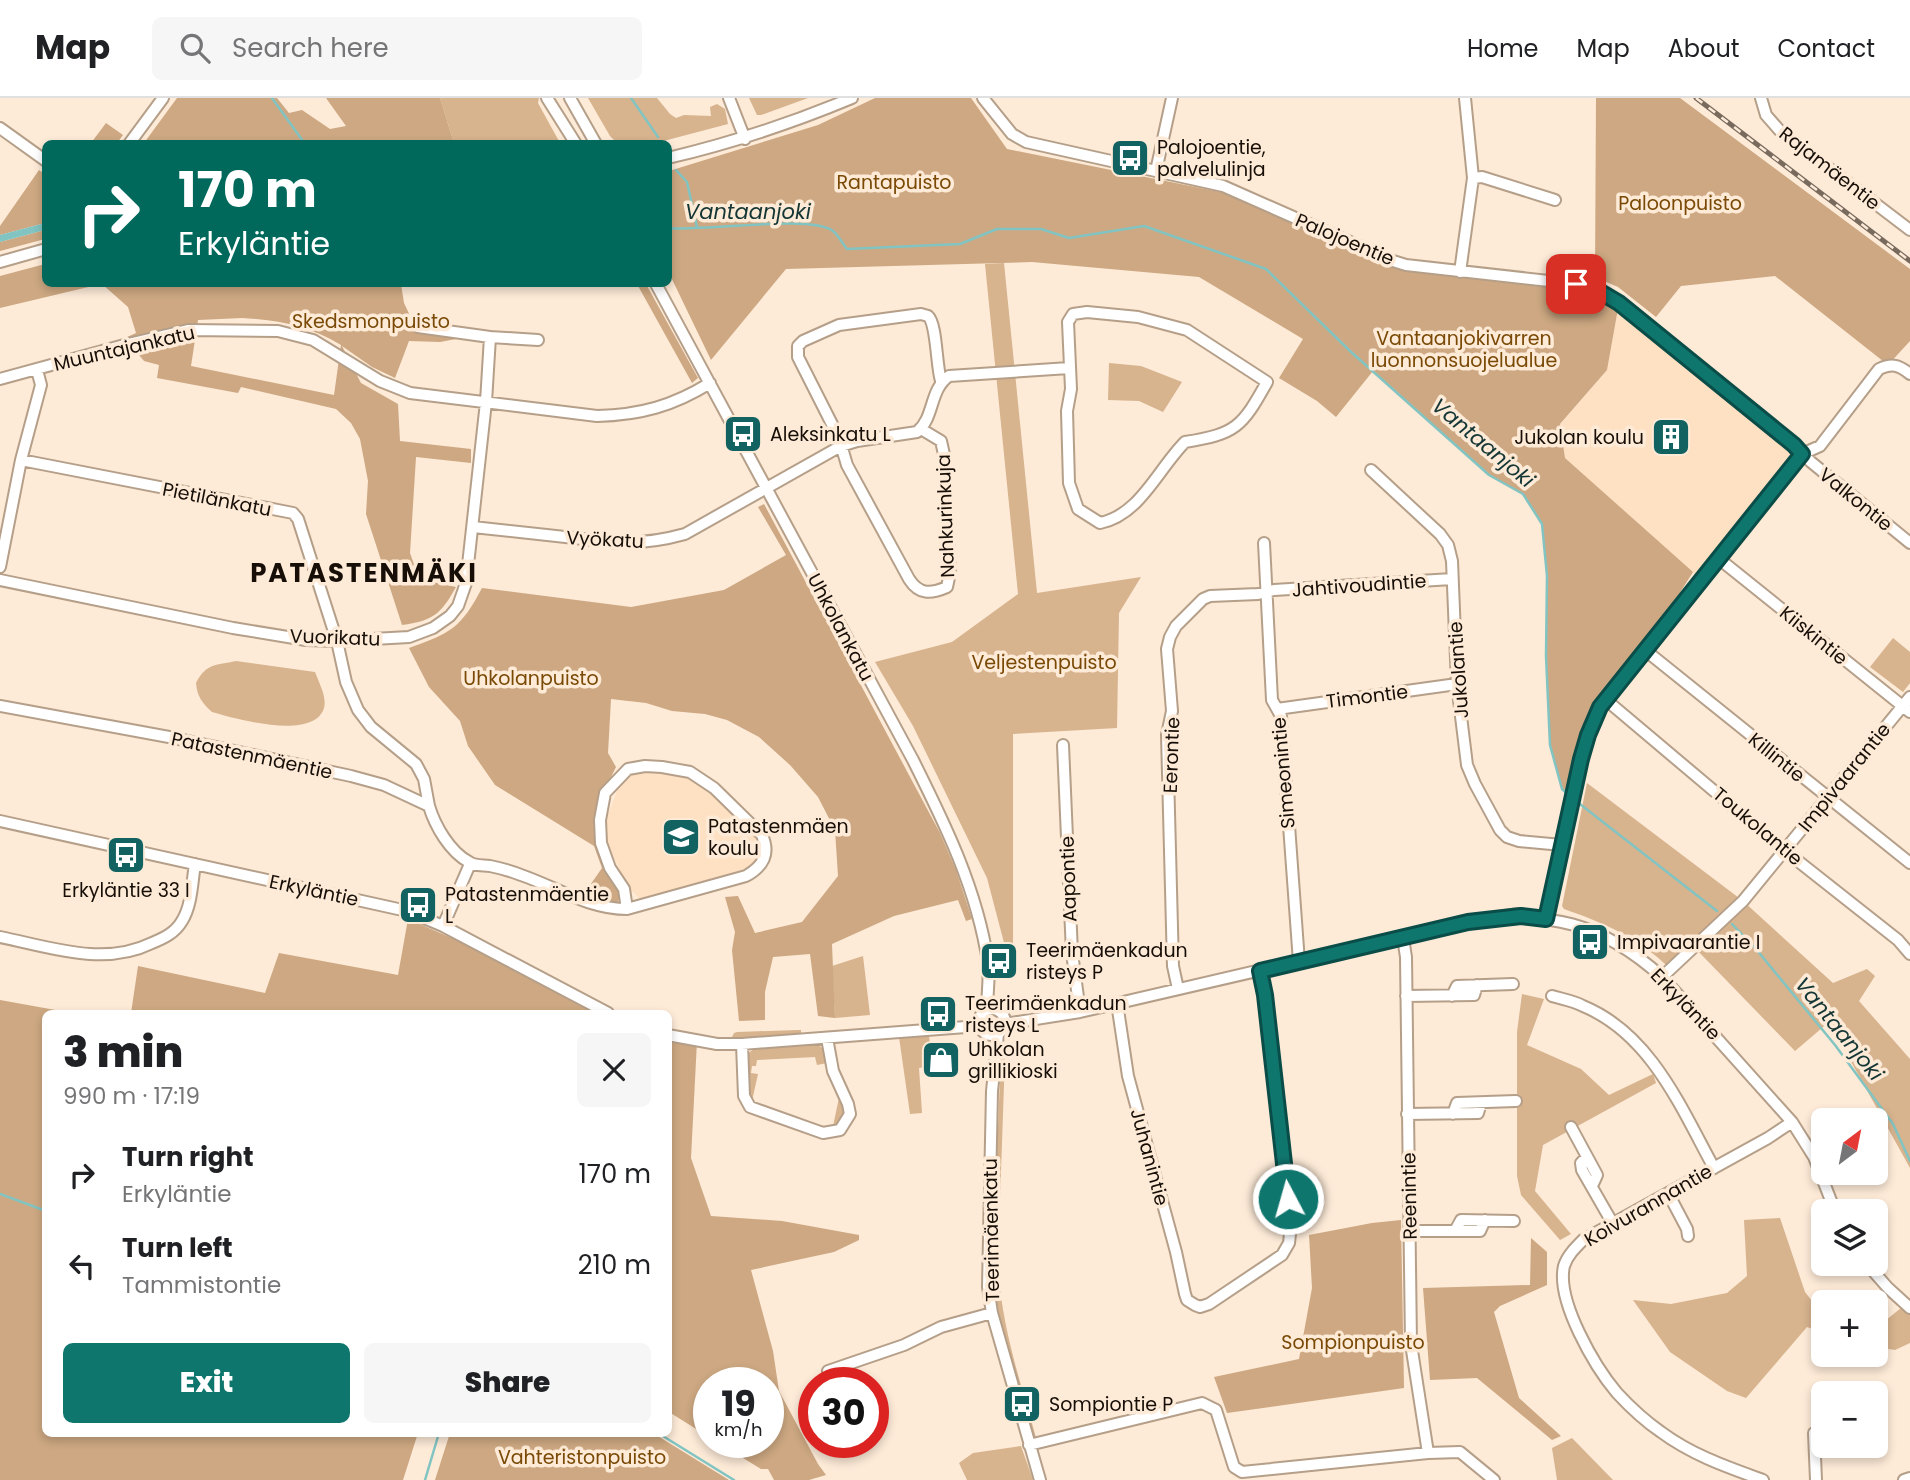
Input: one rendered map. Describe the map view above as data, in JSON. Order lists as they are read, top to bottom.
{
  "streets": {
    "street": [
      "Rajamäentie",
      "Palojoentie",
      "Muuntajankatu",
      "Pietilänkatu",
      "Valkontie",
      "Nahkurinkuja",
      "Vyökatu",
      "Jahtivoudintie",
      "Uhkolankatu",
      "Kiiskintie",
      "Vuorikatu",
      "Jukolantie",
      "Timontie",
      "Patastenmäentie",
      "Eerontie",
      "Killintie",
      "Simeonintie",
      "Impivaarantie",
      "Toukolantie",
      "Aapontie",
      "Erkyläntie",
      "Juhanintie",
      "Reenintie",
      "Koivurannantie",
      "Teerimäenkatu"
    ]
  },
  "crossings": [
    ["Palojoentie", "Valkontie"],
    ["Muuntajankatu", "Uhkolankatu"],
    ["Muuntajankatu", "Vuorikatu"],
    ["Pietilänkatu", "Vuorikatu"],
    ["Pietilänkatu", "Patastenmäentie"],
    ["Nahkurinkuja", "Vyökatu"],
    ["Vyökatu", "Uhkolankatu"],
    ["Vyökatu", "Vuorikatu"],
    ["Jahtivoudintie", "Jukolantie"],
    ["Jahtivoudintie", "Eerontie"],
    ["Jahtivoudintie", "Simeonintie"],
    ["Uhkolankatu", "Erkyläntie"],
    ["Uhkolankatu", "Teerimäenkatu"],
    ["Kiiskintie", "Impivaarantie"],
    ["Jukolantie", "Timontie"],
    ["Timontie", "Simeonintie"],
    ["Eerontie", "Simeonintie"],
    ["Eerontie", "Erkyläntie"],
    ["Killintie", "Impivaarantie"],
    ["Simeonintie", "Erkyläntie"],
    ["Impivaarantie", "Toukolantie"],
    ["Impivaarantie", "Erkyläntie"],
    ["Aapontie", "Erkyläntie"],
    ["Erkyläntie", "Juhanintie"],
    ["Erkyläntie", "Reenintie"],
    ["Erkyläntie", "Koivurannantie"],
    ["Erkyläntie", "Teerimäenkatu"]
  ],
  "districts": ["PATASTENMÄKI"],
  "water": ["Vantaanjoki"],
  "parks": [
    "Rantapuisto",
    "Paloonpuisto",
    "Skedsmonpuisto",
    "Vantaanjokivarren luonnonsuojelualue",
    "Veljestenpuisto",
    "Uhkolanpuisto",
    "Sompionpuisto",
    "Vahteristonpuisto"
  ],
  "places": {
    "bus stop": [
      "Palojoentie, palvelulinja",
      "Aleksinkatu L",
      "Erkyläntie 33 I",
      "Patastenmäentie L",
      "Impivaarantie I",
      "Teerimäenkadun risteys P",
      "Teerimäenkadun risteys L",
      "Sompiontie P"
    ],
    "building": ["Jukolan koulu"],
    "school or university": ["Patastenmäen koulu"],
    "shop": ["Uhkolan grillikioski"]
  },
  "north": "top right",
  "page": {
    "header": "Map",
    "search": "Search here",
    "nav": [
      "Home",
      "Map",
      "About",
      "Contact"
    ],
    "turn": ["170 m", "Erkyläntie"],
    "heading": ["3 min", "990 m · 17:19"],
    "map_buttons": ["+", "−"],
    "list": [
      {
        "name": "Turn right",
        "note": "Erkyläntie",
        "value": "170 m"
      },
      {
        "name": "Turn left",
        "note": "Tammistontie",
        "value": "210 m"
      }
    ],
    "buttons": ["Exit", "Share"],
    "speed": "19 km/h",
    "limit": "30"
  }
}
